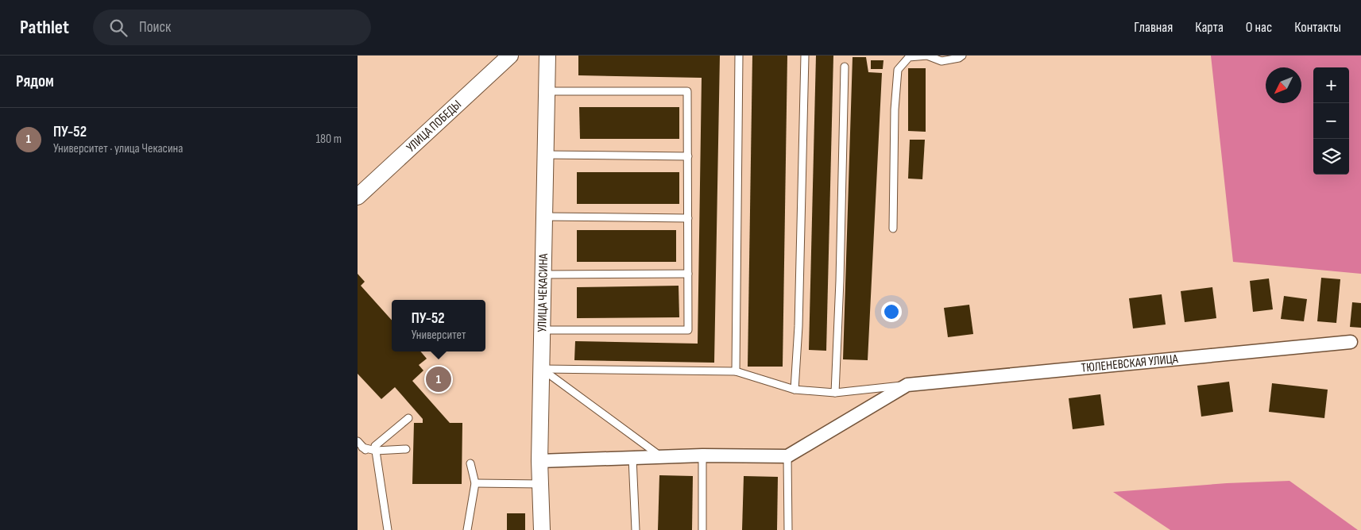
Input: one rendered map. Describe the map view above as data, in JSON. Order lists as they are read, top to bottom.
{
  "streets": {
    "street": ["УЛИЦА ПОБЕДЫ", "УЛИЦА ЧЕКАСИНА", "ТЮЛЕНЕВСКАЯ УЛИЦА"]
  },
  "north": "bottom left",
  "page": {
    "header": "Pathlet",
    "search": "Поиск",
    "nav": [
      "Главная",
      "Карта",
      "О нас",
      "Контакты"
    ],
    "heading": "Рядом",
    "map_buttons": ["+", "−"],
    "list": [
      {
        "mark": "1",
        "name": "ПУ-52",
        "note": "Университет · улица Чекасина",
        "value": "180 m"
      }
    ],
    "popup": ["ПУ-52", "Университет"],
    "pins": "1"
  }
}
